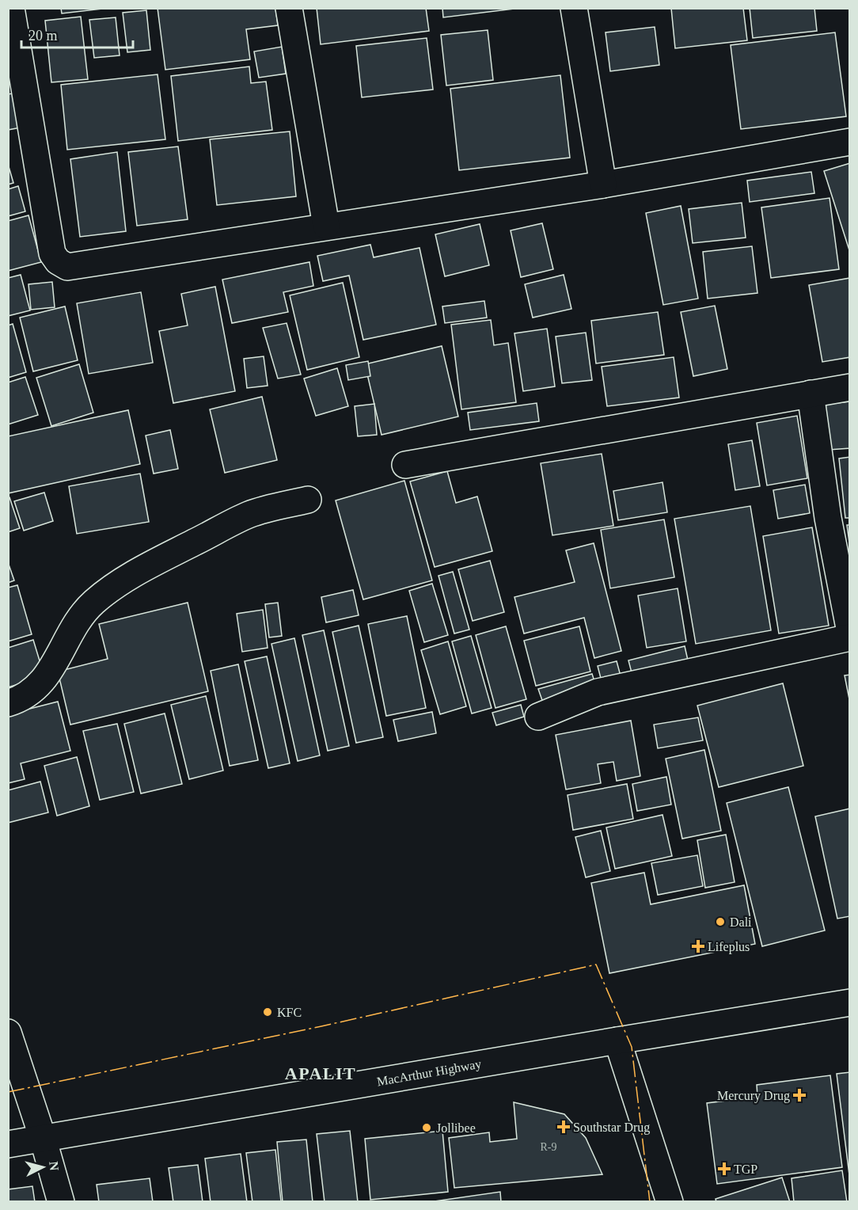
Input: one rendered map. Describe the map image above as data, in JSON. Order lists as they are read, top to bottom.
{
  "streets": {
    "main road": ["MacArthur Highway"]
  },
  "districts": ["APALIT"],
  "places": {
    "other": ["Dali", "KFC", "Jollibee"],
    "health": [
      "Lifeplus",
      "Mercury Drug",
      "Southstar Drug",
      "TGP"
    ]
  },
  "house_numbers": ["R-9"],
  "scale_bar": "20 m",
  "north": "right"
}
